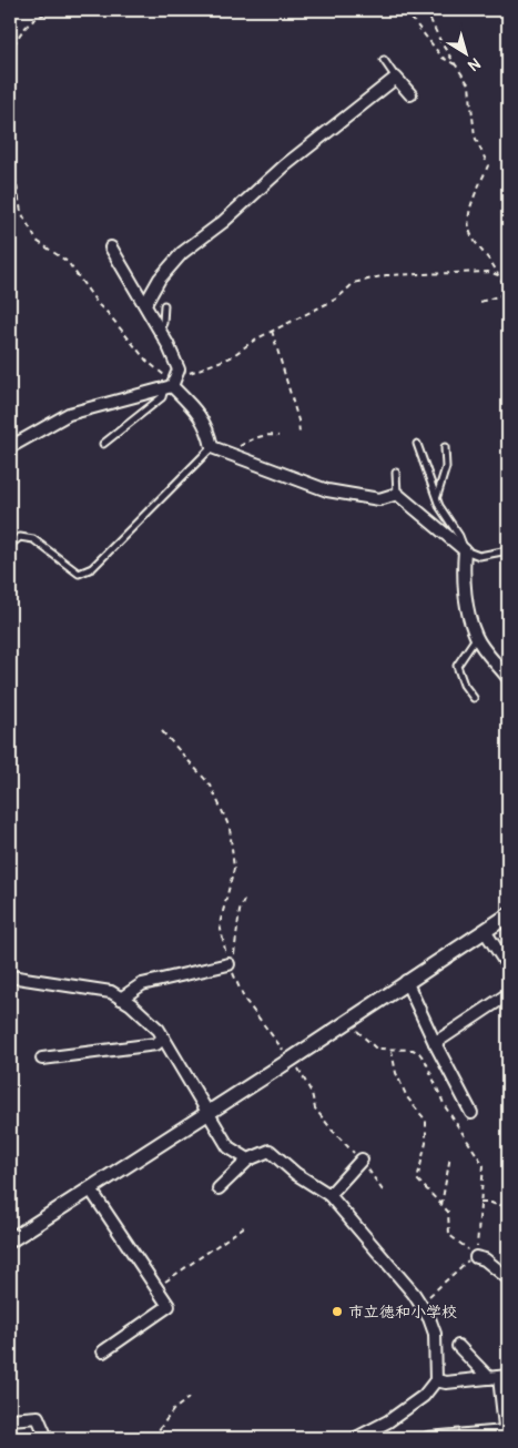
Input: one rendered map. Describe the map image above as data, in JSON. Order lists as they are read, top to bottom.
{
  "places": ["市立徳和小学校"],
  "north": "bottom right"
}
